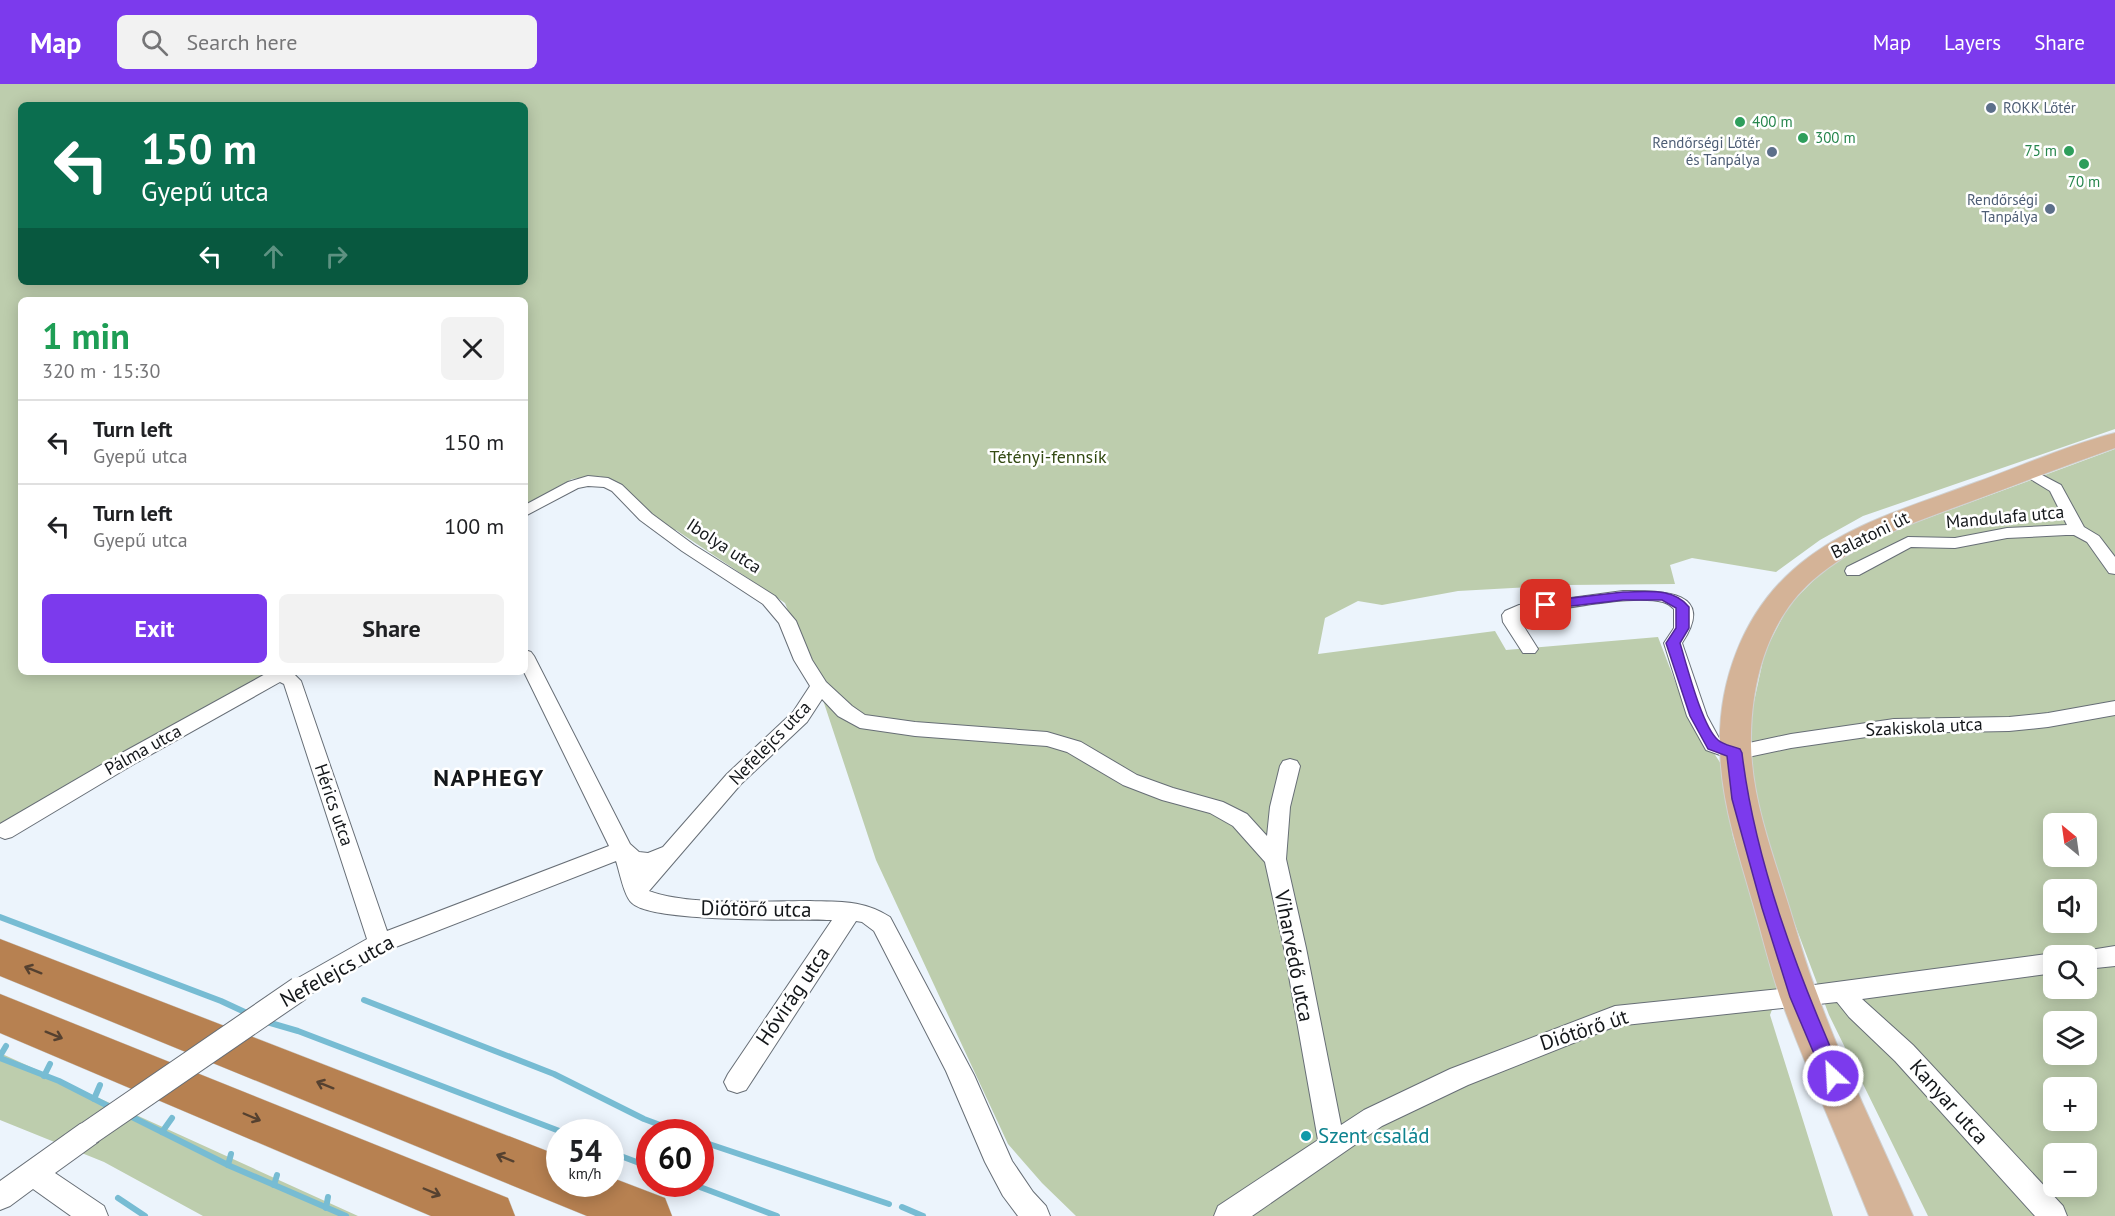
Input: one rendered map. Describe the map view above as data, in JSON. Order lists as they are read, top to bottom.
{
  "streets": {
    "main road": ["Balatoni út"],
    "street": [
      "Mandulafa utca",
      "Ibolya utca",
      "Szakiskola utca",
      "Nefelejcs utca",
      "Pálma utca",
      "Hérics utca",
      "Diótörő utca",
      "Viharvédő utca",
      "Hóvirág utca",
      "Diótörő út",
      "Kanyar utca"
    ]
  },
  "crossings": [
    ["Balatoni út", "Szakiskola utca"],
    ["Balatoni út", "Diótörő út"],
    ["Ibolya utca", "Nefelejcs utca"],
    ["Ibolya utca", "Viharvédő utca"],
    ["Nefelejcs utca", "Hérics utca"],
    ["Nefelejcs utca", "Diótörő utca"],
    ["Diótörő utca", "Hóvirág utca"],
    ["Viharvédő utca", "Diótörő út"],
    ["Diótörő út", "Kanyar utca"]
  ],
  "districts": ["NAPHEGY"],
  "parks": ["Tétényi-fennsík"],
  "places": [
    "ROKK Lőtér",
    "400 m",
    "300 m",
    "75 m",
    "Rendőrségi Lőtér és Tanpálya",
    "70 m",
    "Rendőrségi Tanpálya",
    "Szent család"
  ],
  "north": "top left",
  "page": {
    "header": "Map",
    "search": "Search here",
    "nav": ["Map", "Layers", "Share"],
    "turn": ["150 m", "Gyepű utca"],
    "heading": ["1 min", "320 m · 15:30"],
    "list": [
      {
        "name": "Turn left",
        "note": "Gyepű utca",
        "value": "150 m"
      },
      {
        "name": "Turn left",
        "note": "Gyepű utca",
        "value": "100 m"
      }
    ],
    "buttons": ["Exit", "Share"],
    "map_buttons": ["+", "−"],
    "speed": "54 km/h",
    "limit": "60"
  }
}
